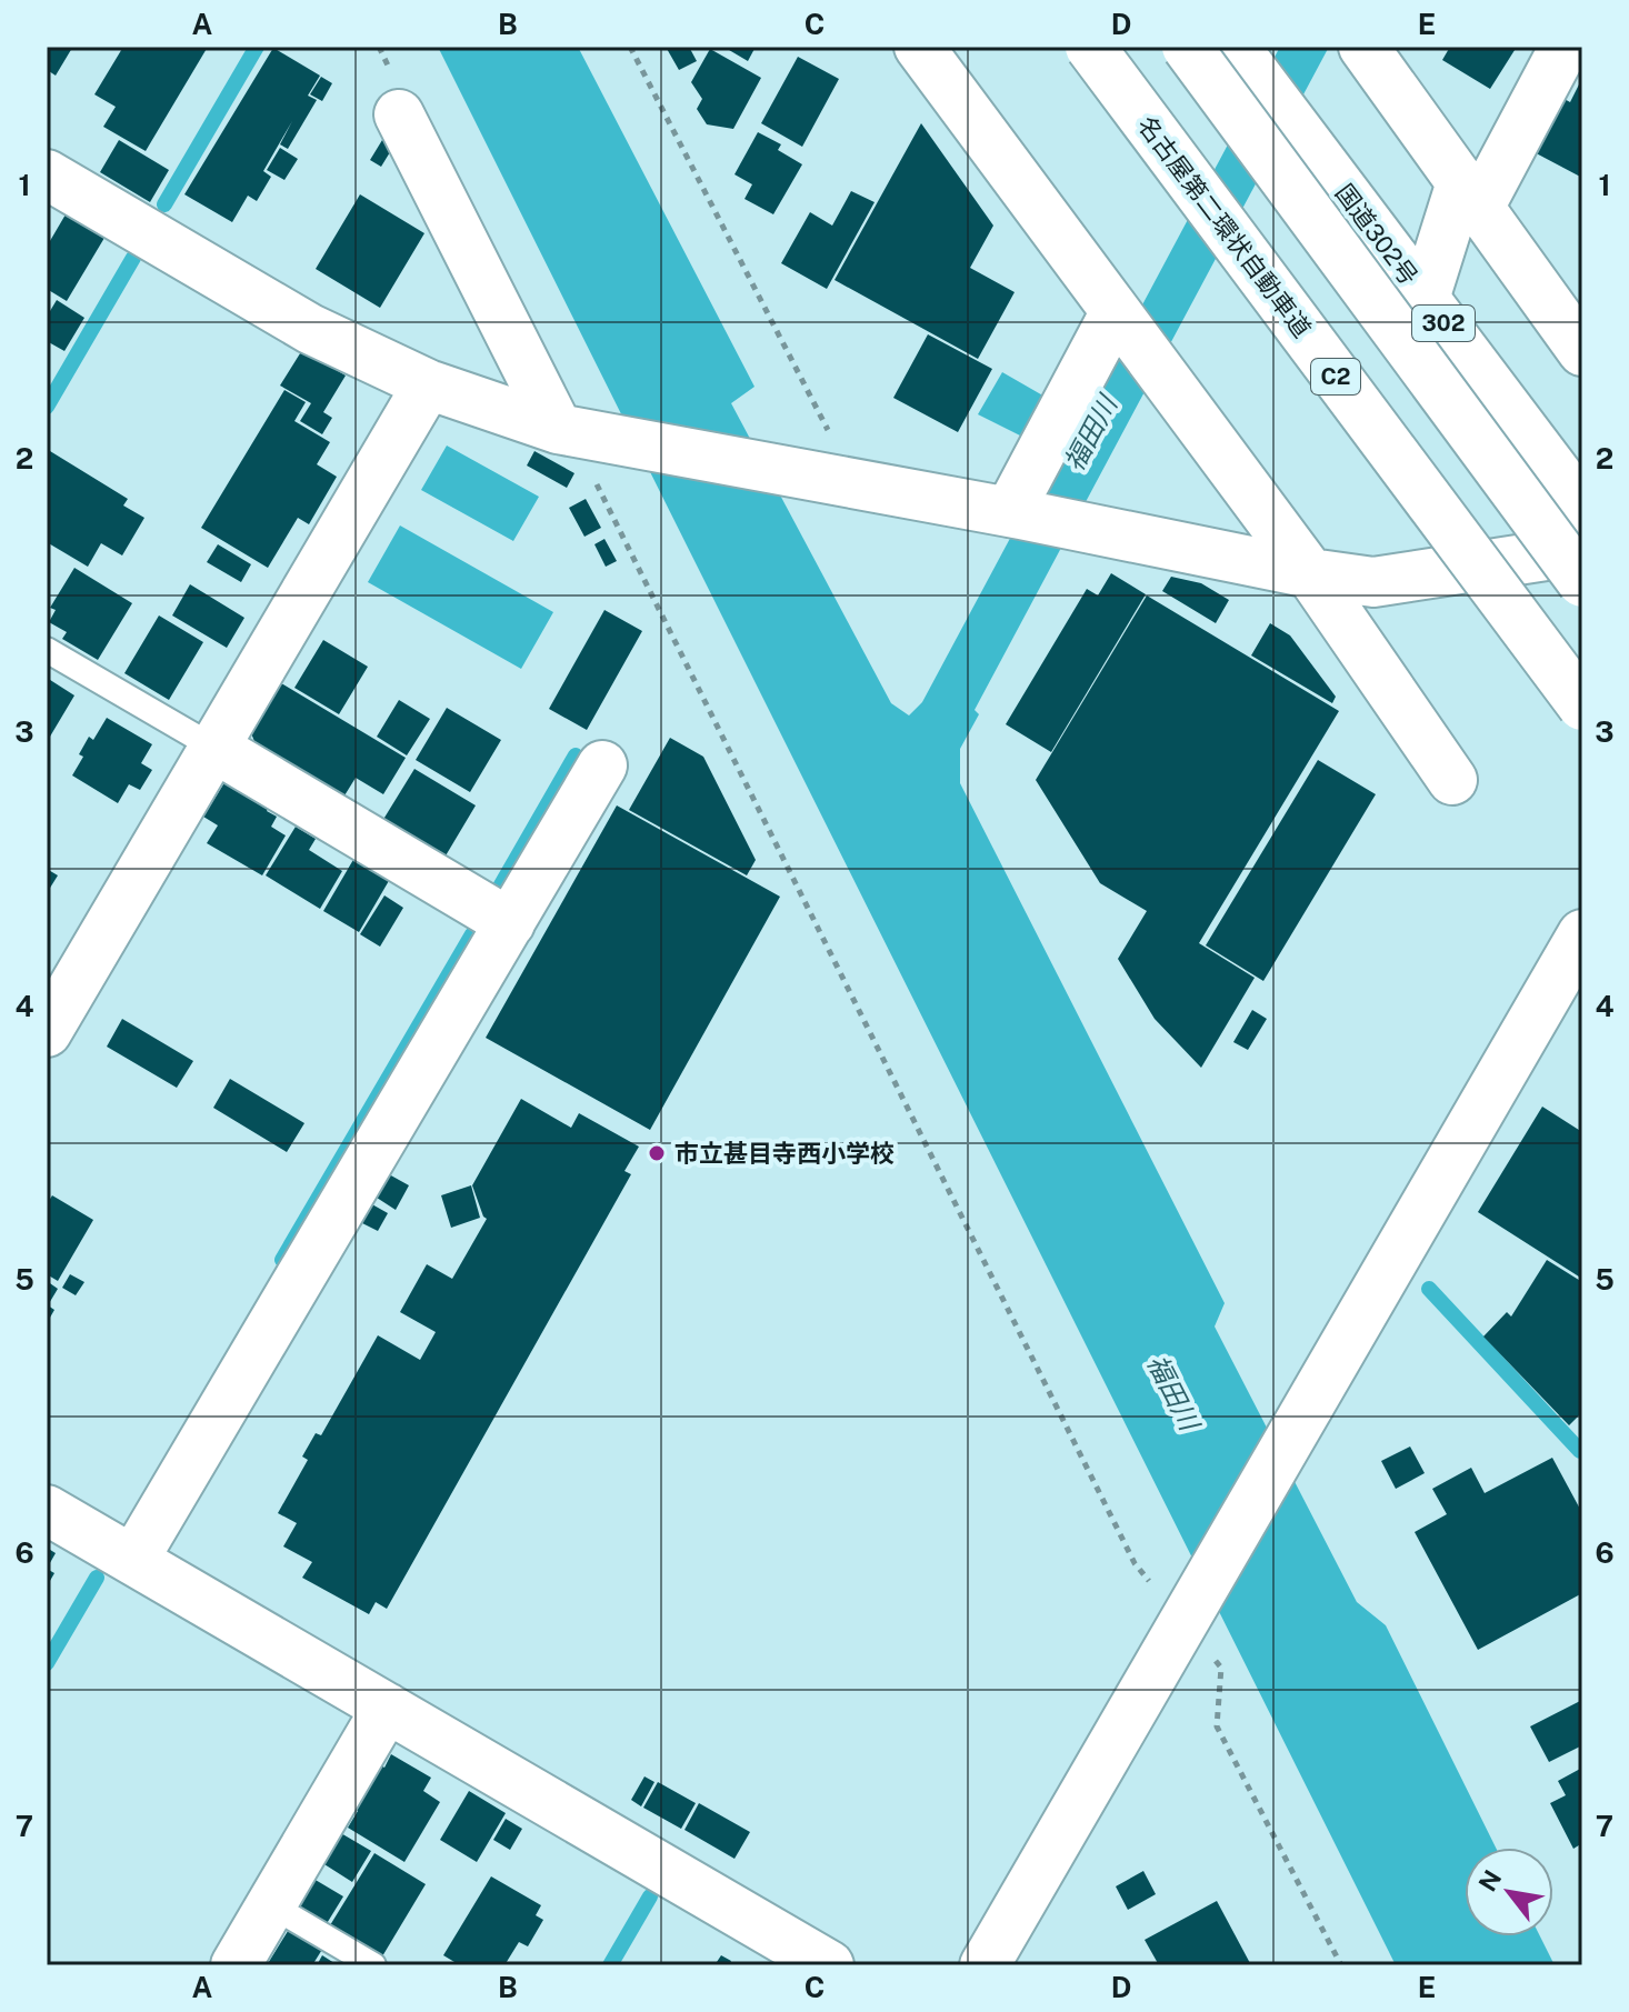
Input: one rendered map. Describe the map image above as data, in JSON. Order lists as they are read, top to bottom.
{
  "streets": {
    "main road": [
      "名古屋第二環状自動車道",
      "国道302号",
      "302",
      "C2"
    ]
  },
  "water": ["福田川"],
  "places": ["市立甚目寺西小学校"],
  "north": "top left",
  "grid": {
    "columns": [
      "A",
      "B",
      "C",
      "D",
      "E"
    ],
    "rows": [
      "1",
      "2",
      "3",
      "4",
      "5",
      "6",
      "7"
    ]
  }
}
